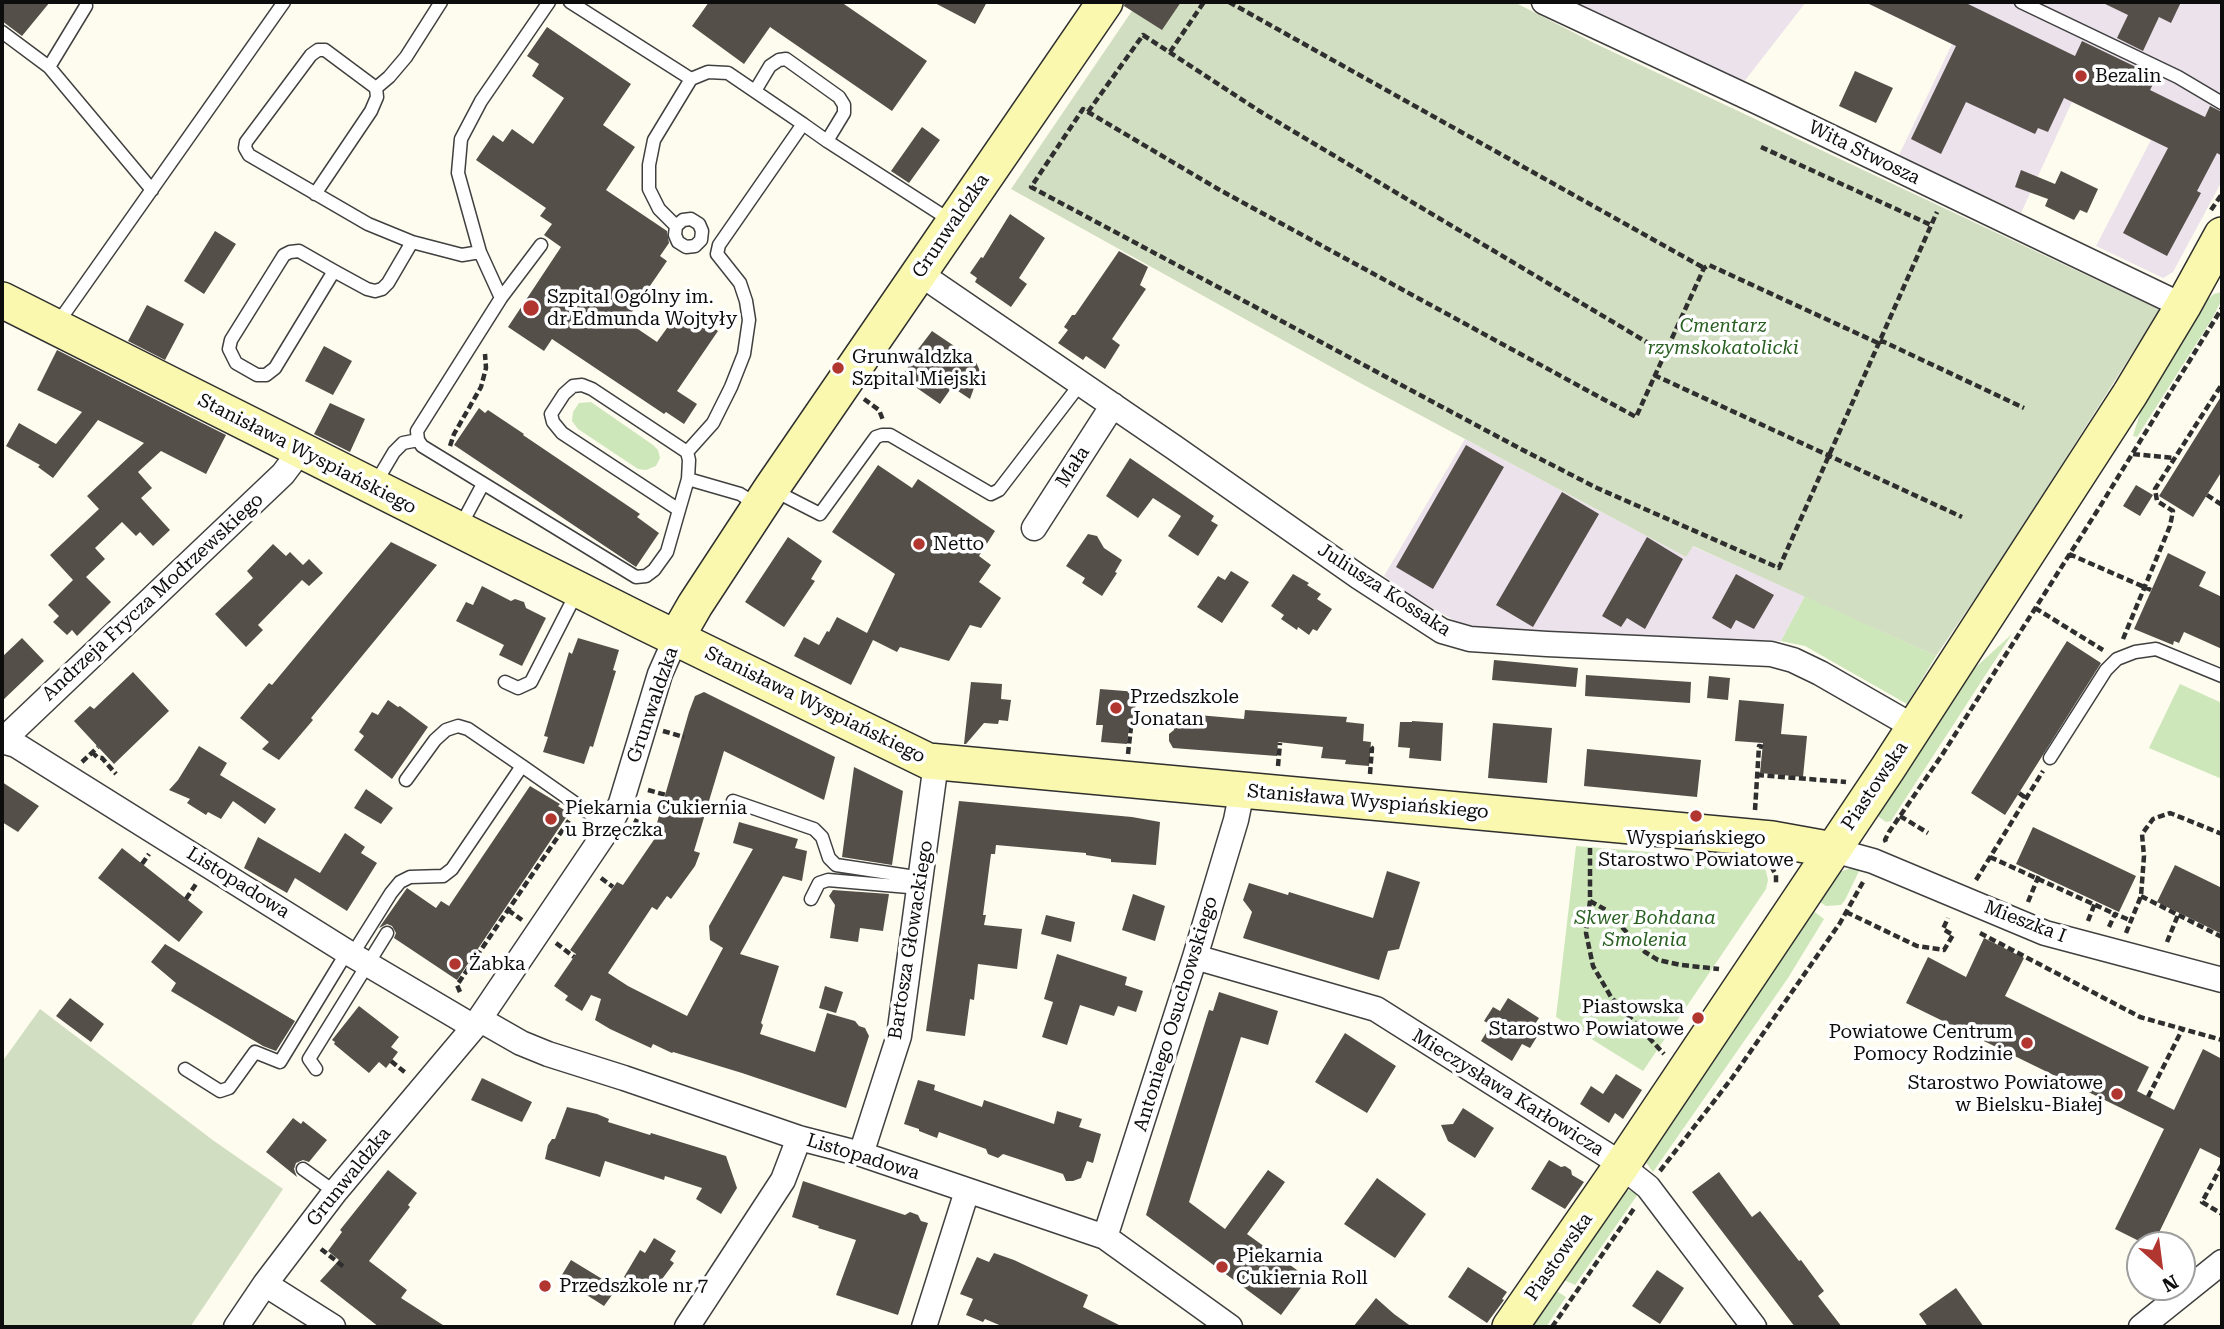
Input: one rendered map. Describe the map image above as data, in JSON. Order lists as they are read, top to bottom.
{
  "streets": {
    "street": [
      "Wita Stwosza",
      "Grunwaldzka",
      "Stanisława Wyspiańskiego",
      "Mała",
      "Juliusza Kossaka",
      "Andrzeja Frycza Modrzewskiego",
      "Piastowska",
      "Listopadowa",
      "Mieszka I",
      "Bartosza Głowackiego",
      "Antoniego Osuchowskiego",
      "Mieczysława Karłowicza"
    ]
  },
  "crossings": [
    ["Wita Stwosza", "Piastowska"],
    ["Grunwaldzka", "Stanisława Wyspiańskiego"],
    ["Grunwaldzka", "Juliusza Kossaka"],
    ["Grunwaldzka", "Listopadowa"],
    ["Stanisława Wyspiańskiego", "Andrzeja Frycza Modrzewskiego"],
    ["Stanisława Wyspiańskiego", "Piastowska"],
    ["Stanisława Wyspiańskiego", "Mieszka I"],
    ["Stanisława Wyspiańskiego", "Bartosza Głowackiego"],
    ["Stanisława Wyspiańskiego", "Antoniego Osuchowskiego"],
    ["Mała", "Juliusza Kossaka"],
    ["Juliusza Kossaka", "Piastowska"],
    ["Andrzeja Frycza Modrzewskiego", "Listopadowa"],
    ["Piastowska", "Mieszka I"],
    ["Piastowska", "Mieczysława Karłowicza"],
    ["Listopadowa", "Bartosza Głowackiego"],
    ["Listopadowa", "Antoniego Osuchowskiego"],
    ["Antoniego Osuchowskiego", "Mieczysława Karłowicza"]
  ],
  "parks": ["Cmentarz rzymskokatolicki", "Skwer Bohdana Smolenia"],
  "places": [
    "Bezalin",
    "Szpital Ogólny im. dr Edmunda Wojtyły",
    "Grunwaldzka Szpital Miejski",
    "Netto",
    "Przedszkole Jonatan",
    "Wyspiańskiego Starostwo Powiatowe",
    "Piekarnia Cukiernia u Brzęczka",
    "Żabka",
    "Piastowska Starostwo Powiatowe",
    "Powiatowe Centrum Pomocy Rodzinie",
    "Starostwo Powiatowe w Bielsku-Białej",
    "Piekarnia Cukiernia Roll",
    "Przedszkole nr 7"
  ],
  "north": "bottom right"
}
